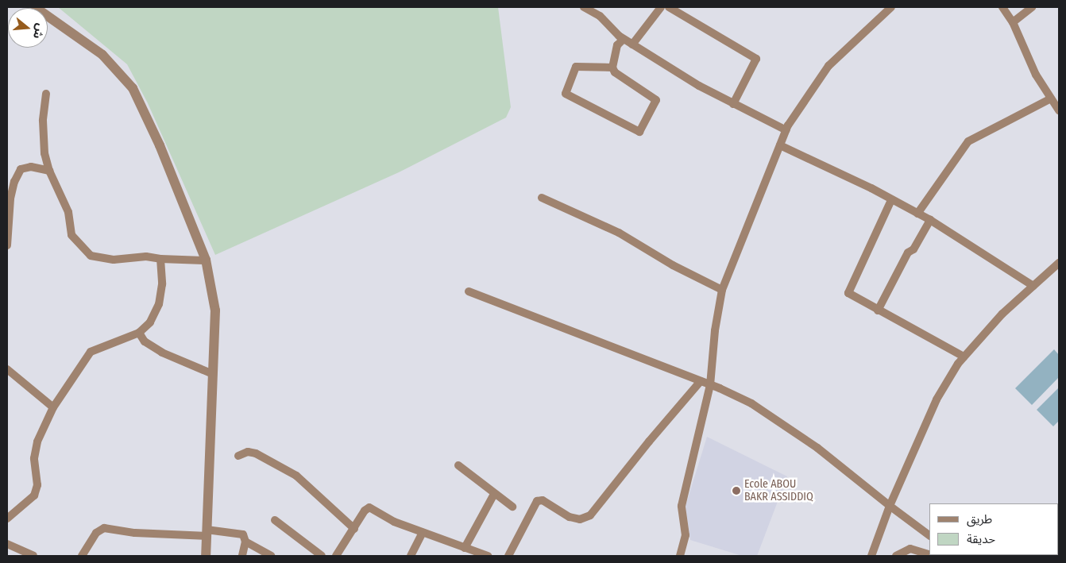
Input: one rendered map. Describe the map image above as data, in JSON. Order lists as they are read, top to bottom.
{
  "places": ["Ecole ABOU BAKR ASSIDDIQ"],
  "legend": ["طريق", "حديقة"],
  "north": "right"
}
